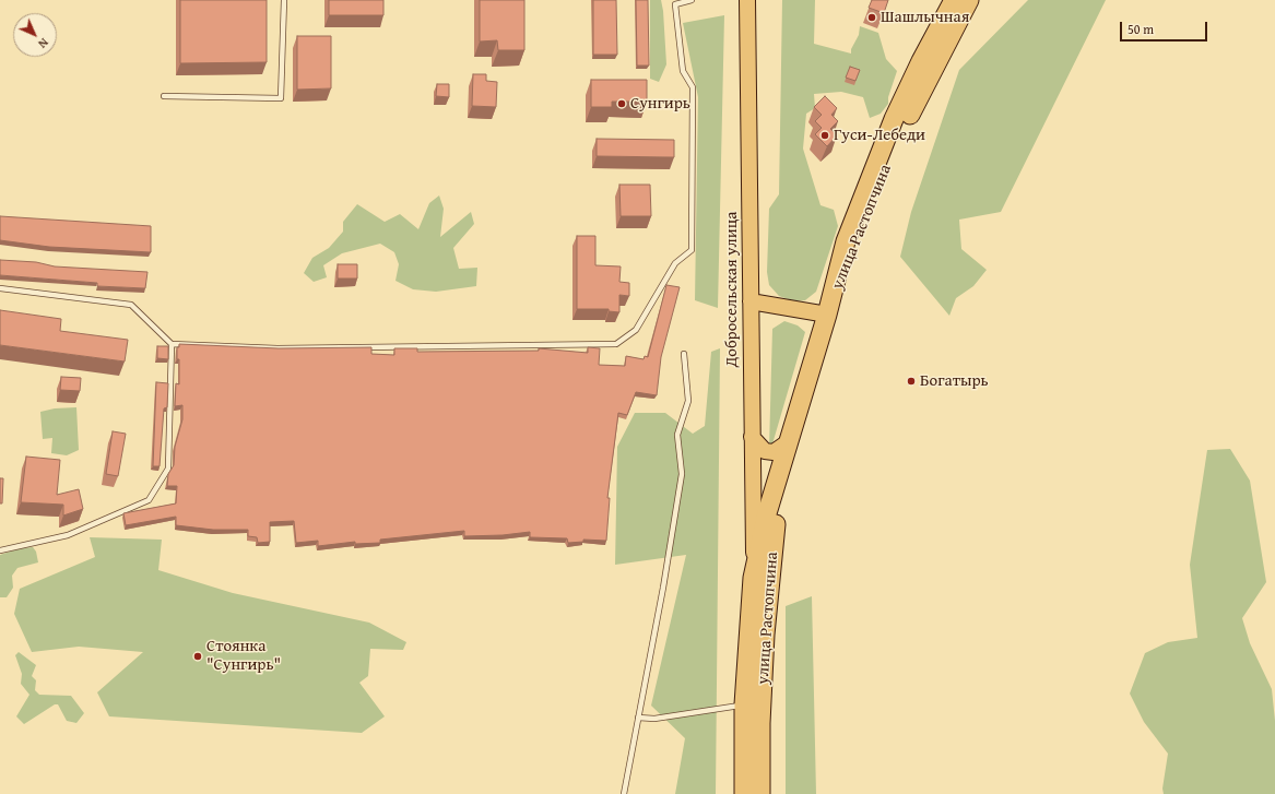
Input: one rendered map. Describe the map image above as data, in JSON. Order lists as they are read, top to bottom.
{
  "streets": {
    "highway": ["улица Растопчина"],
    "main road": ["Добросельская улица"]
  },
  "crossings": [
    ["улица Растопчина", "Добросельская улица"]
  ],
  "places": [
    "Шашлычная",
    "Сунгирь",
    "Гуси-Лебеди",
    "Богатырь",
    "Стоянка \"Сунгирь\""
  ],
  "scale_bar": "50 m",
  "north": "bottom right"
}
